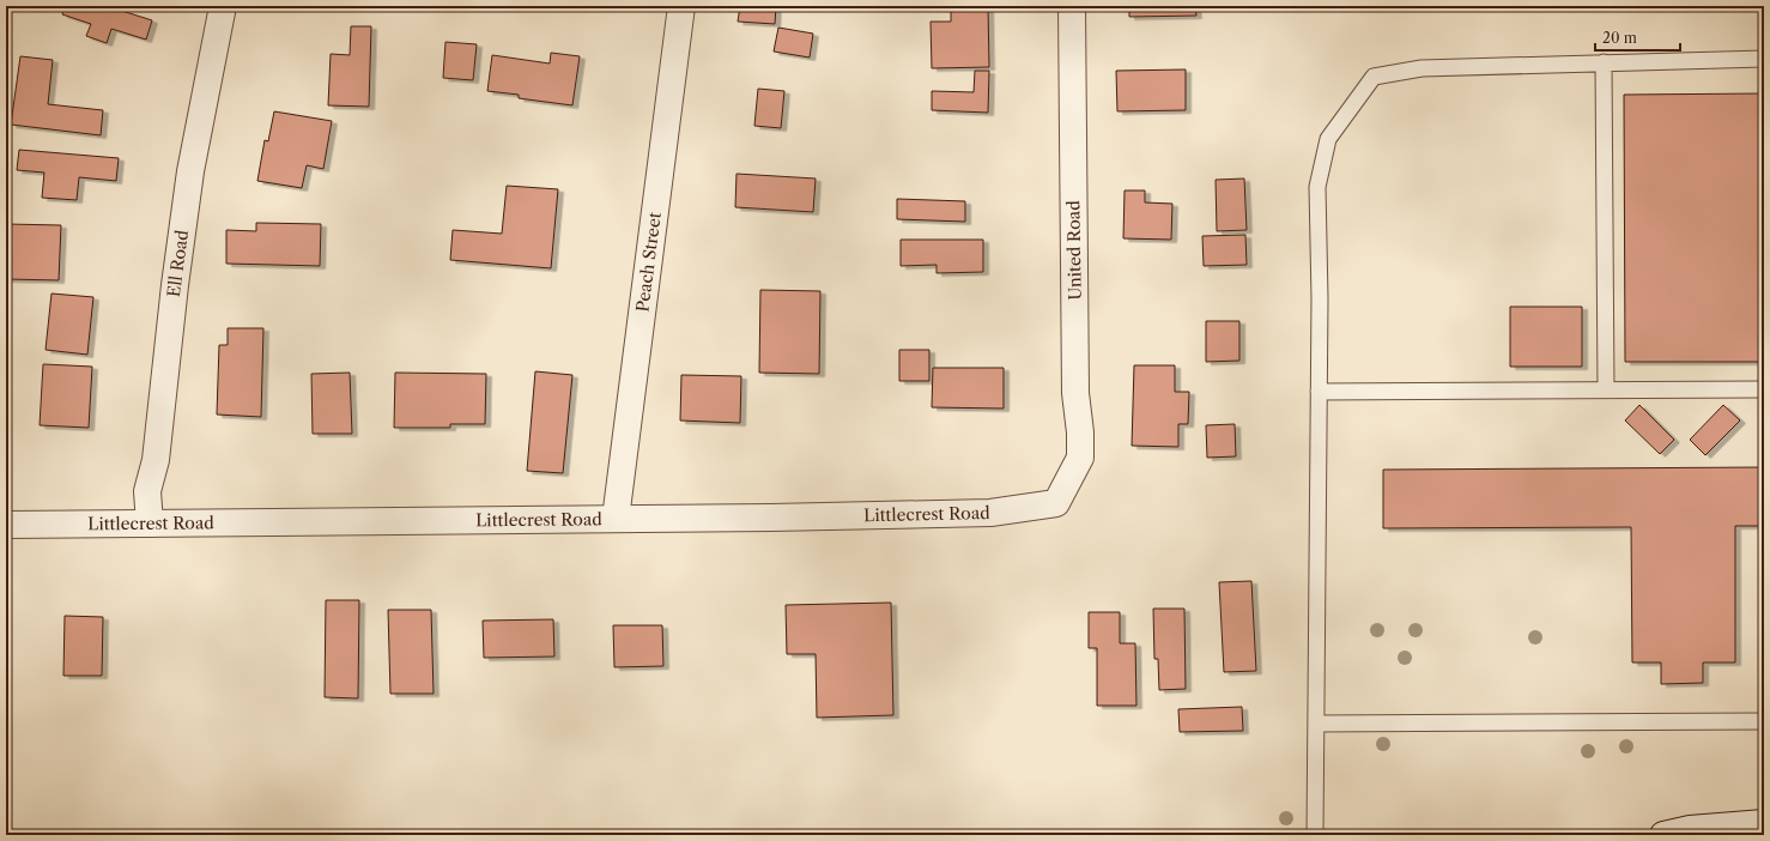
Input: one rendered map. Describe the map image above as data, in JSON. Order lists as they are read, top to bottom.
{
  "streets": {
    "street": [
      "United Road",
      "Peach Street",
      "Ell Road",
      "Littlecrest Road"
    ]
  },
  "crossings": [
    ["United Road", "Littlecrest Road"],
    ["Peach Street", "Littlecrest Road"],
    ["Ell Road", "Littlecrest Road"]
  ],
  "scale_bar": "20 m"
}
